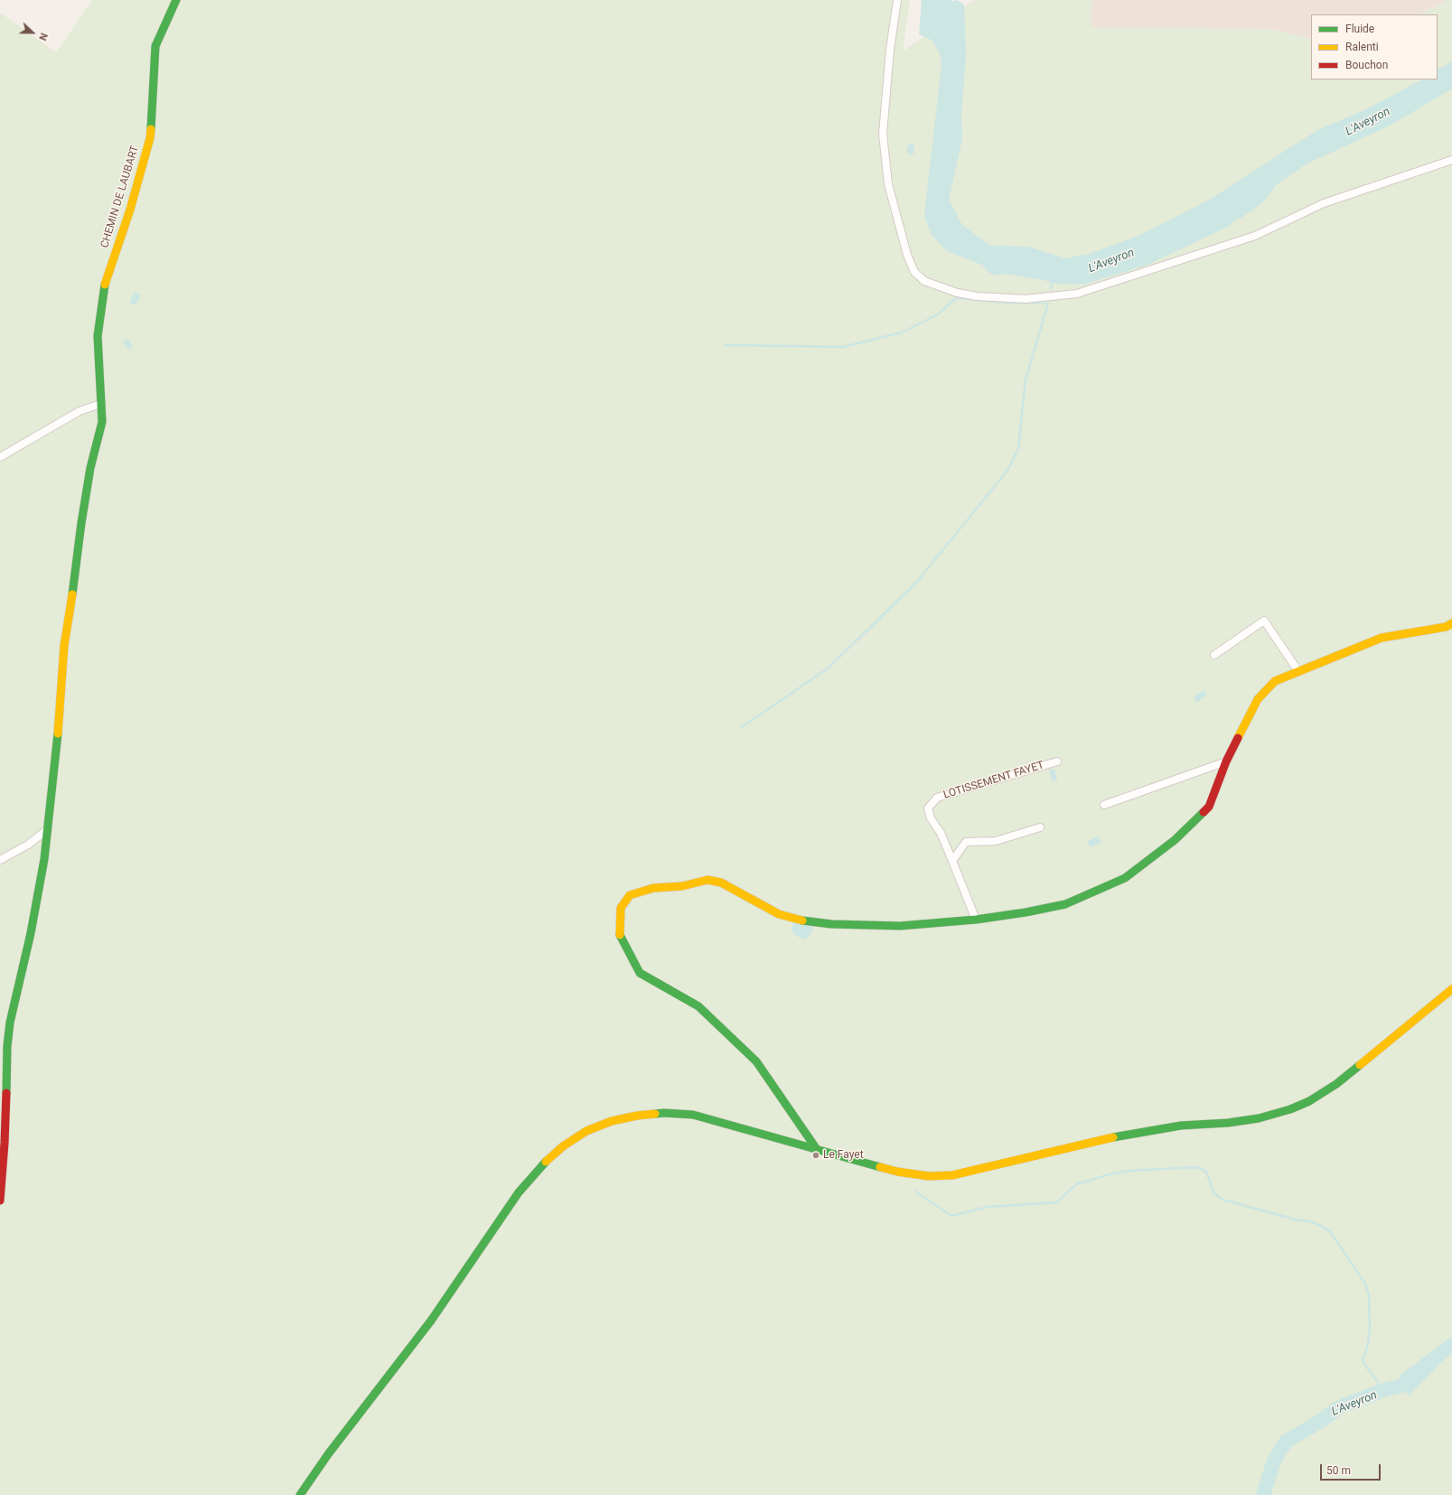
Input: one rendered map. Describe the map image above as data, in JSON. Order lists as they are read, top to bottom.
{
  "streets": {
    "street": ["CHEMIN DE LAUBART", "LOTISSEMENT FAYET"]
  },
  "water": ["L'Aveyron"],
  "places": ["Le Fayet"],
  "legend": ["Fluide", "Ralenti", "Bouchon"],
  "scale_bar": "50 m",
  "north": "right"
}
